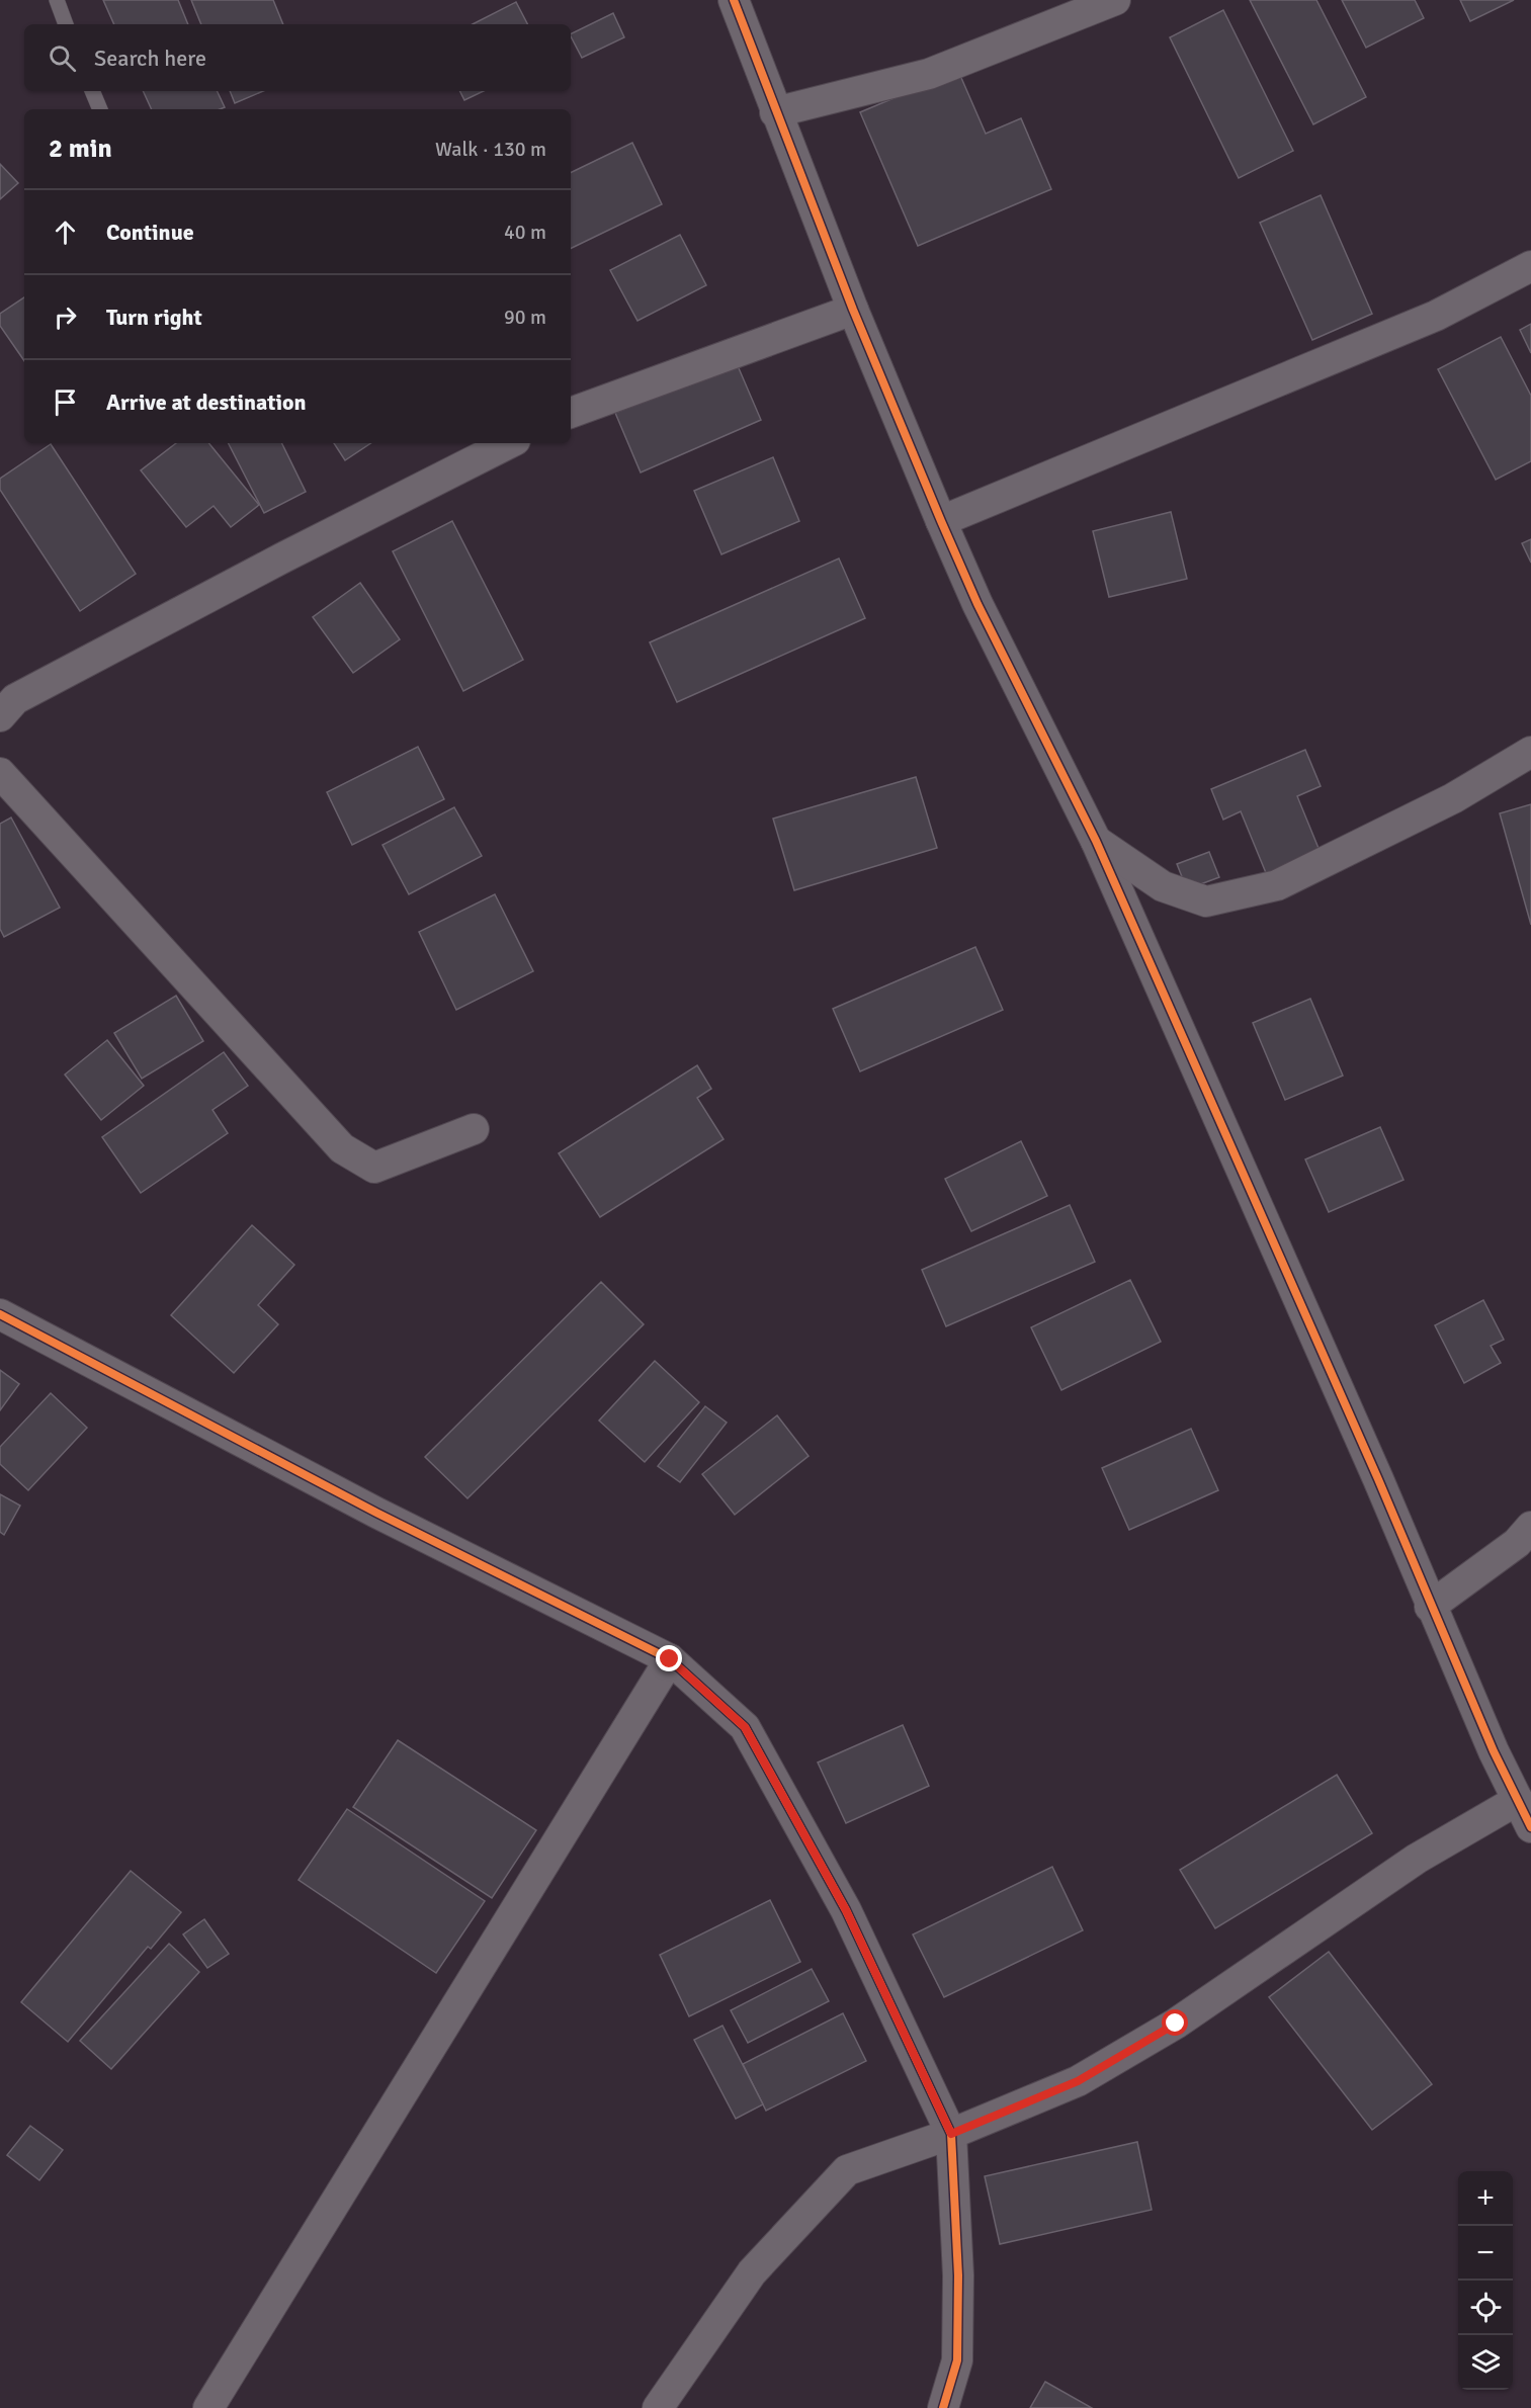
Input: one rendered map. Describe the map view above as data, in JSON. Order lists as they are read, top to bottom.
{
  "page": {
    "search": "Search here",
    "heading": ["2 min", "Walk · 130 m"],
    "list": [
      ["Continue", "40 m"],
      ["Turn right", "90 m"],
      "Arrive at destination"
    ],
    "map_buttons": ["+", "−"]
  }
}
